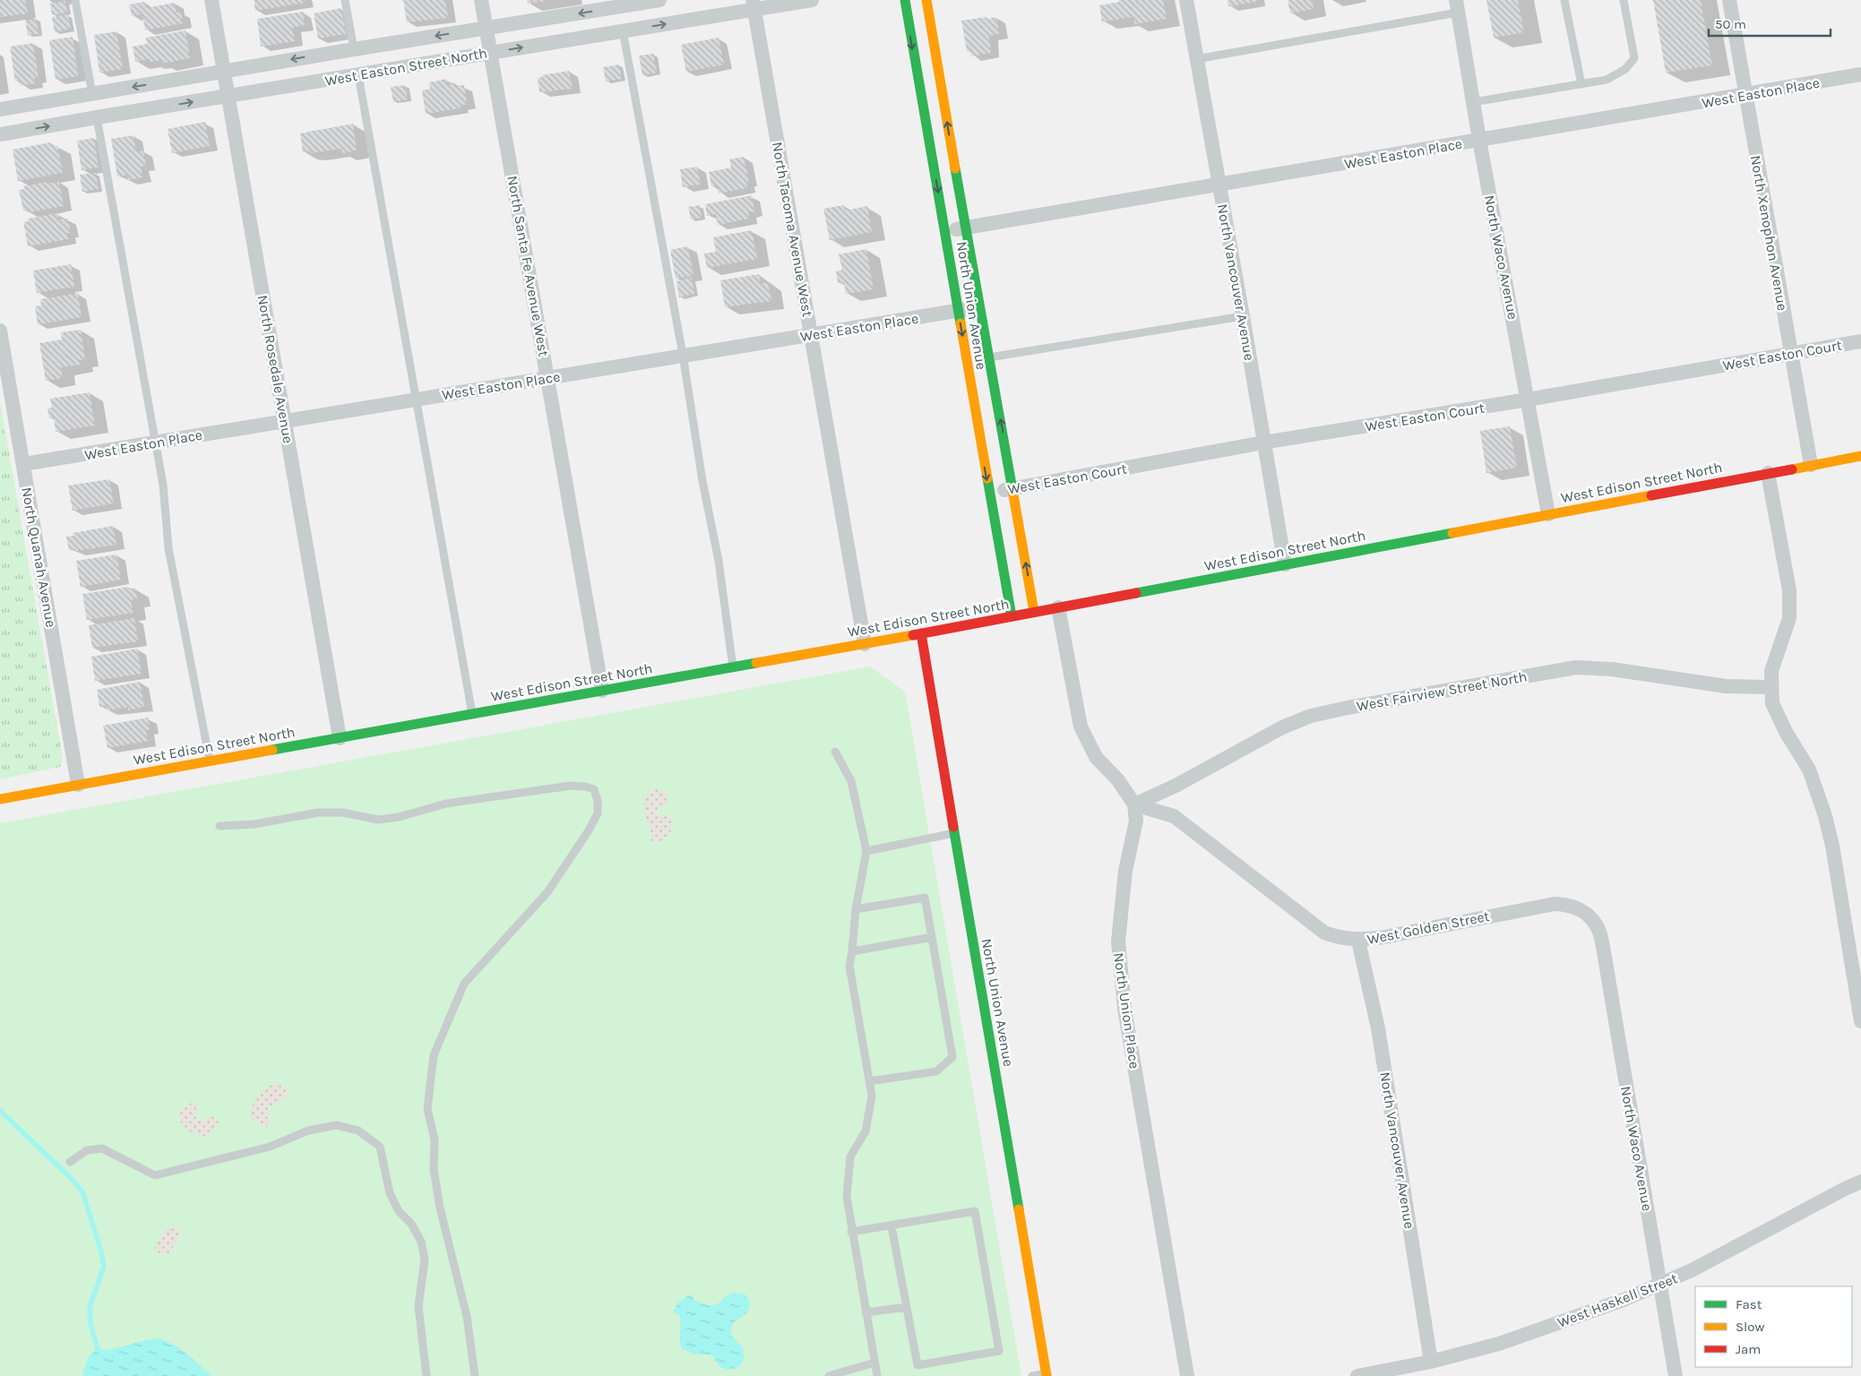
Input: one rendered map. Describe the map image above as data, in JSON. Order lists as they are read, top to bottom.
{
  "streets": {
    "street": [
      "West Easton Street North",
      "West Easton Place",
      "North Tacoma Avenue West",
      "North Xenophon Avenue",
      "North Waco Avenue",
      "North Santa Fe Avenue West",
      "North Vancouver Avenue",
      "North Union Avenue",
      "West Easton Court",
      "North Rosedale Avenue",
      "West Edison Street North",
      "North Quanah Avenue",
      "West Fairview Street North",
      "West Golden Street",
      "North Union Place",
      "West Haskell Street"
    ]
  },
  "crossings": [
    ["West Easton Street North", "North Tacoma Avenue West"],
    ["West Easton Street North", "North Santa Fe Avenue West"],
    ["West Easton Street North", "North Rosedale Avenue"],
    ["West Easton Place", "North Tacoma Avenue West"],
    ["West Easton Place", "North Xenophon Avenue"],
    ["West Easton Place", "North Waco Avenue"],
    ["West Easton Place", "North Santa Fe Avenue West"],
    ["West Easton Place", "North Vancouver Avenue"],
    ["West Easton Place", "North Union Avenue"],
    ["West Easton Place", "North Rosedale Avenue"],
    ["West Easton Place", "North Quanah Avenue"],
    ["North Tacoma Avenue West", "West Edison Street North"],
    ["North Xenophon Avenue", "West Easton Court"],
    ["North Xenophon Avenue", "West Edison Street North"],
    ["North Waco Avenue", "West Easton Court"],
    ["North Waco Avenue", "West Edison Street North"],
    ["North Waco Avenue", "West Golden Street"],
    ["North Waco Avenue", "West Haskell Street"],
    ["North Santa Fe Avenue West", "West Edison Street North"],
    ["North Vancouver Avenue", "West Easton Court"],
    ["North Vancouver Avenue", "West Edison Street North"],
    ["North Vancouver Avenue", "West Golden Street"],
    ["North Vancouver Avenue", "West Haskell Street"],
    ["North Union Avenue", "West Easton Court"],
    ["North Union Avenue", "West Edison Street North"],
    ["North Rosedale Avenue", "West Edison Street North"],
    ["West Edison Street North", "North Quanah Avenue"],
    ["West Fairview Street North", "West Golden Street"],
    ["West Fairview Street North", "North Union Place"],
    ["West Golden Street", "North Union Place"]
  ],
  "legend": ["Fast", "Slow", "Jam"],
  "scale_bar": "50 m"
}
